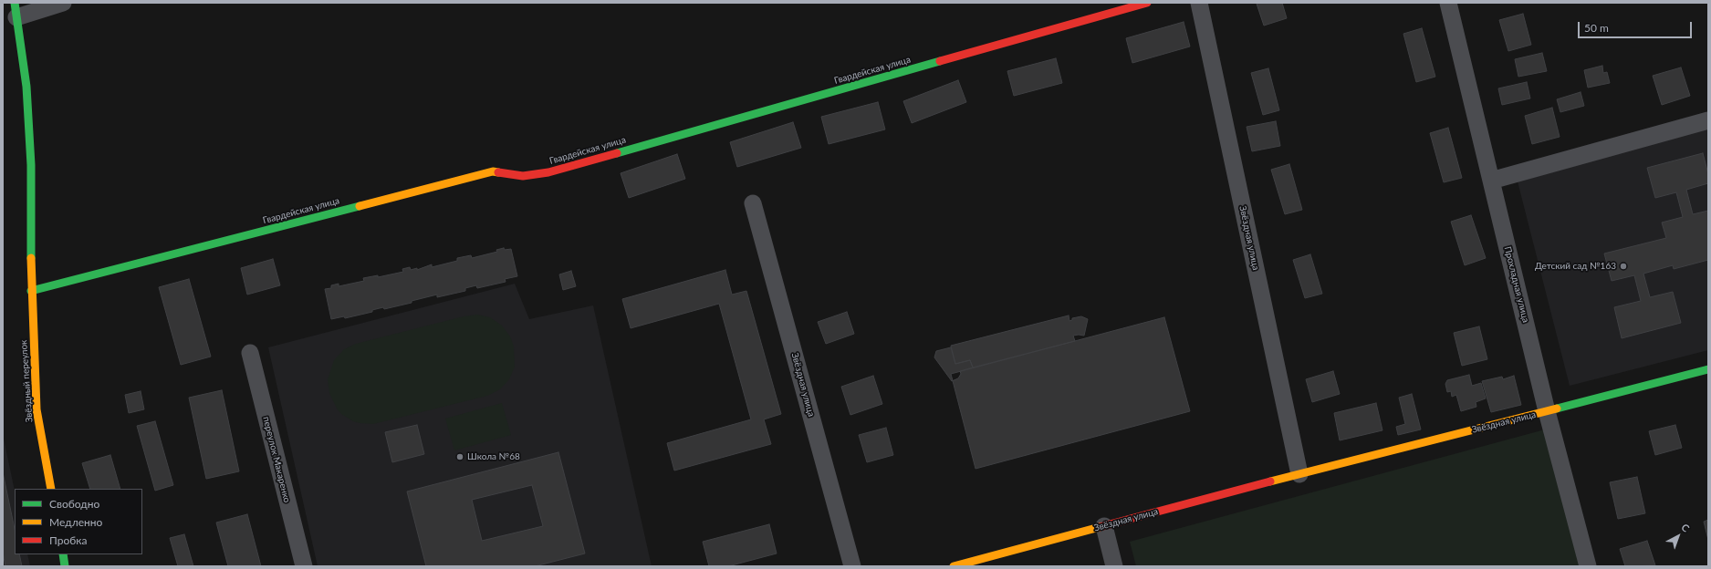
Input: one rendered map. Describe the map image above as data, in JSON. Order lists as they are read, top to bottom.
{
  "streets": {
    "street": [
      "Гвардейская улица",
      "Звёздная улица",
      "Прохладная улица",
      "Звёздный переулок",
      "переулок Макаренко"
    ]
  },
  "crossings": [
    ["Гвардейская улица", "Звёздный переулок"],
    ["Звёздная улица", "Прохладная улица"]
  ],
  "places": ["Детский cад №163", "Школа №68"],
  "legend": ["Свободно", "Медленно", "Пробка"],
  "scale_bar": "50 m",
  "north": "top right"
}
